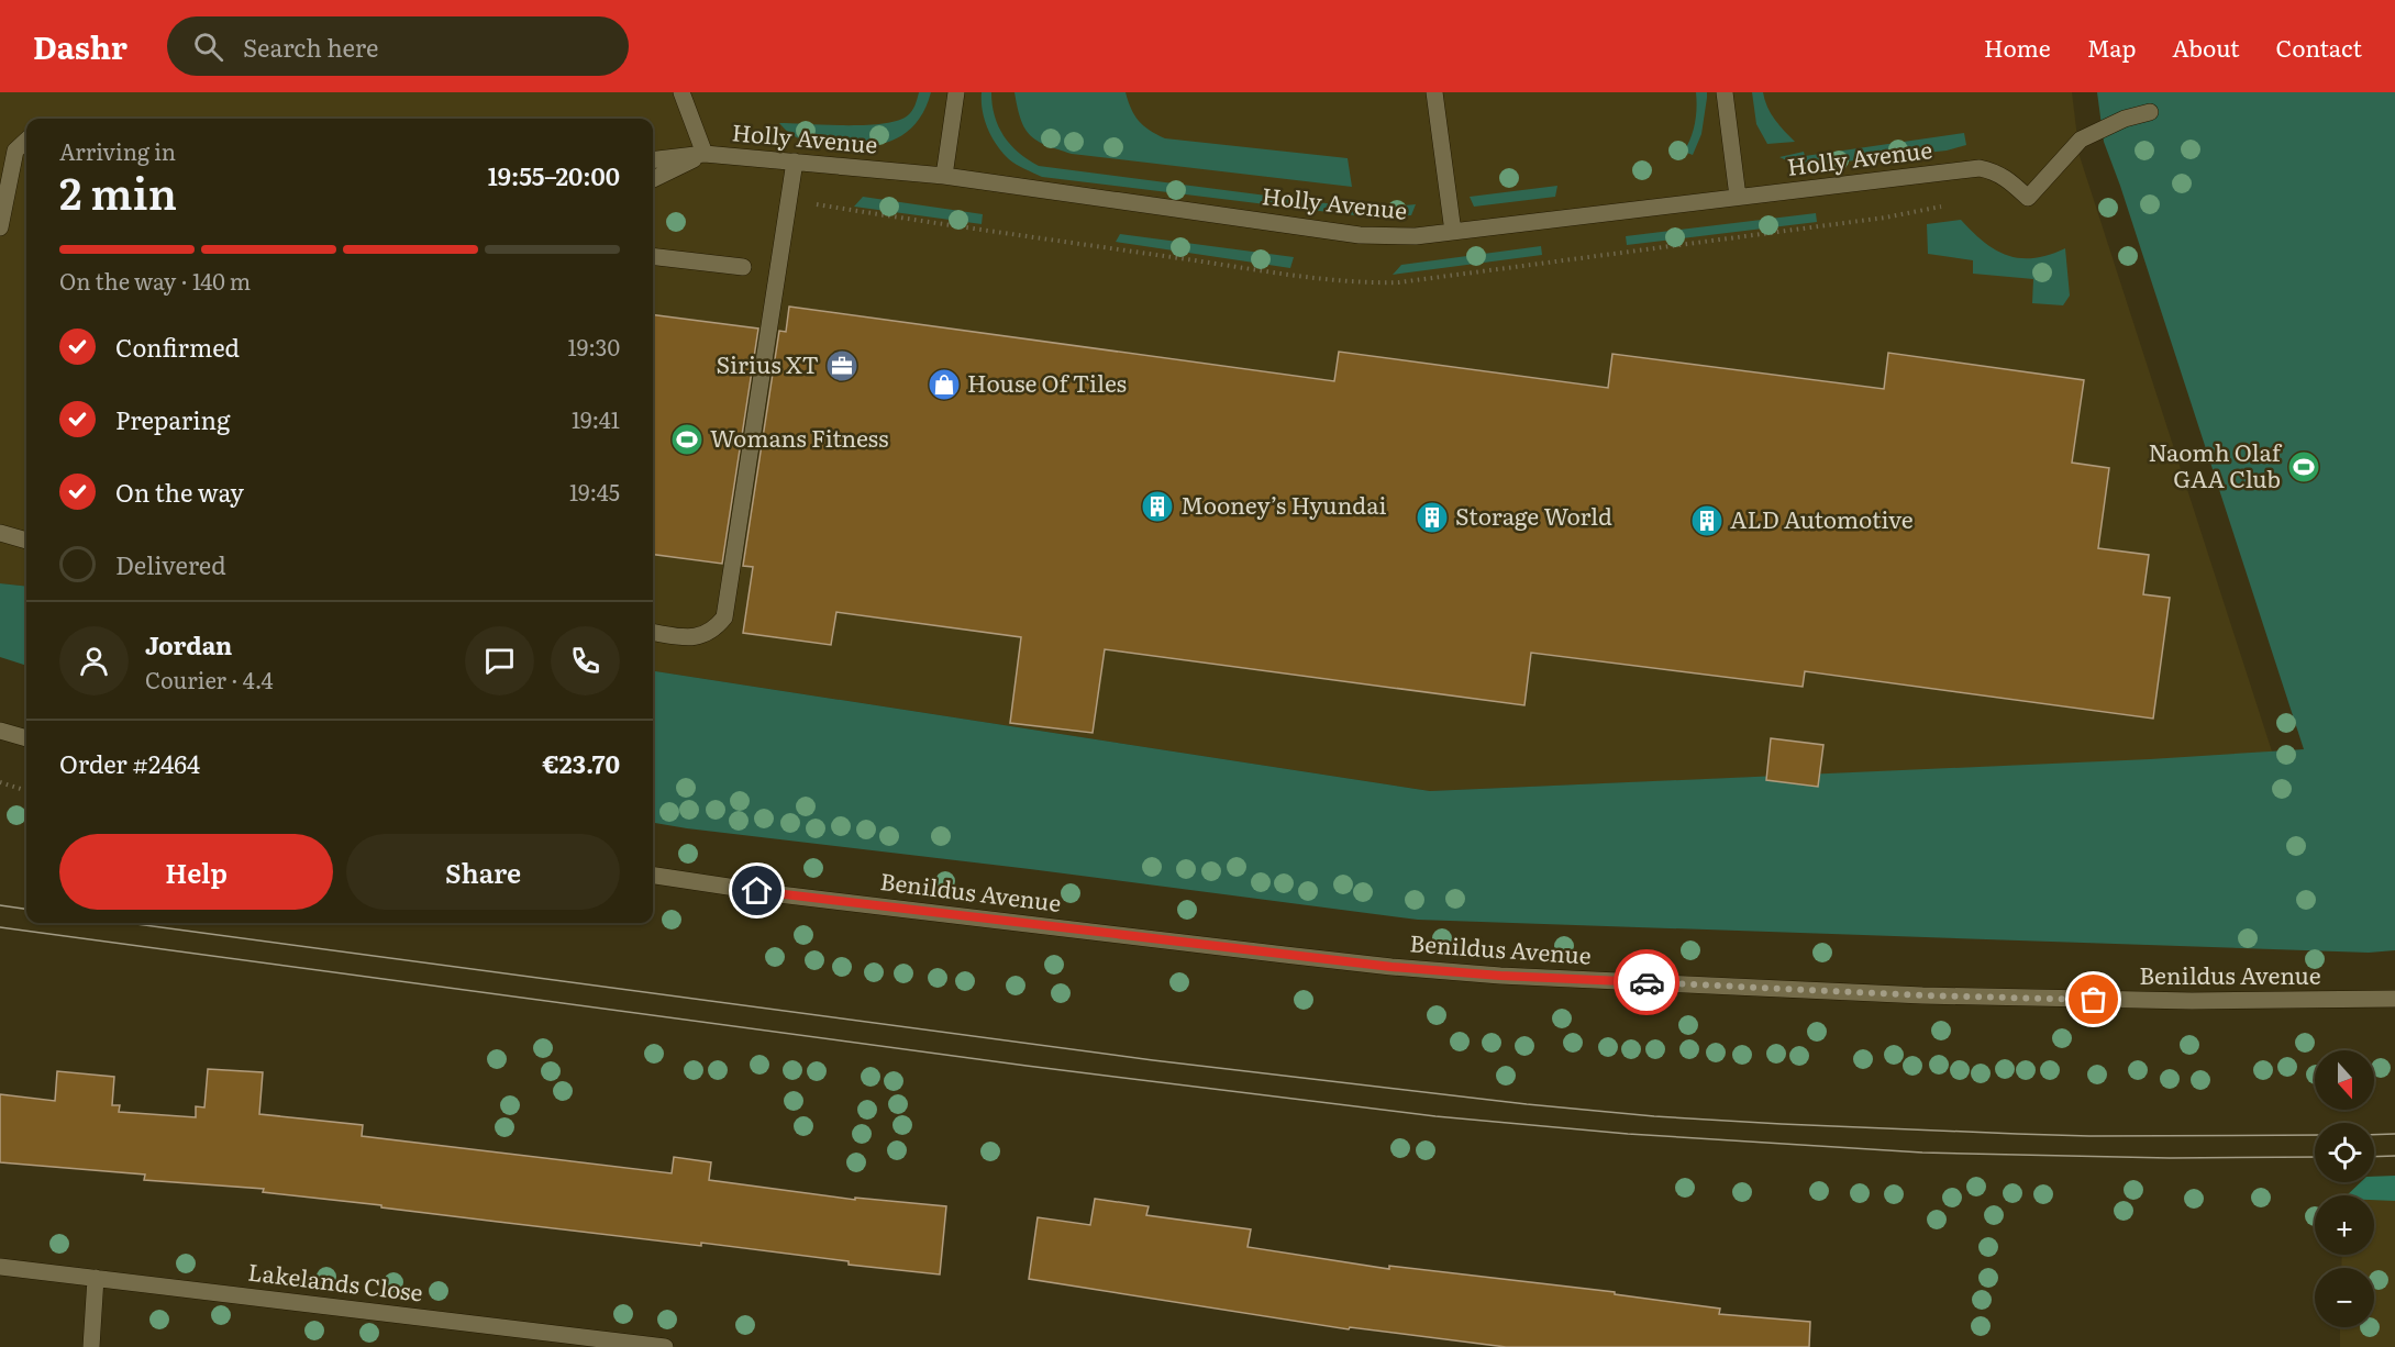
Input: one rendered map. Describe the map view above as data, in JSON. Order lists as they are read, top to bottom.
{
  "streets": {
    "street": ["Holly Avenue", "Benildus Avenue", "Lakelands Close"]
  },
  "places": {
    "office": ["Sirius XT"],
    "shop": ["House Of Tiles"],
    "sports": ["Womans Fitness", "Naomh Olaf GAA Club"],
    "building": ["Mooney’s Hyundai", "Storage World", "ALD Automotive"]
  },
  "north": "bottom",
  "page": {
    "header": "Dashr",
    "search": "Search here",
    "nav": [
      "Home",
      "Map",
      "About",
      "Contact"
    ],
    "heading": ["2 min", "Arriving in", "19:55–20:00"],
    "panel": [
      "Jordan",
      "Courier · 4.4",
      "Order #2464",
      "€23.70"
    ],
    "bar": "On the way · 140 m",
    "list": [
      ["Confirmed", "19:30"],
      ["Preparing", "19:41"],
      ["On the way", "19:45"],
      "Delivered"
    ],
    "buttons": ["Help", "Share"],
    "map_buttons": ["+", "−"]
  }
}
